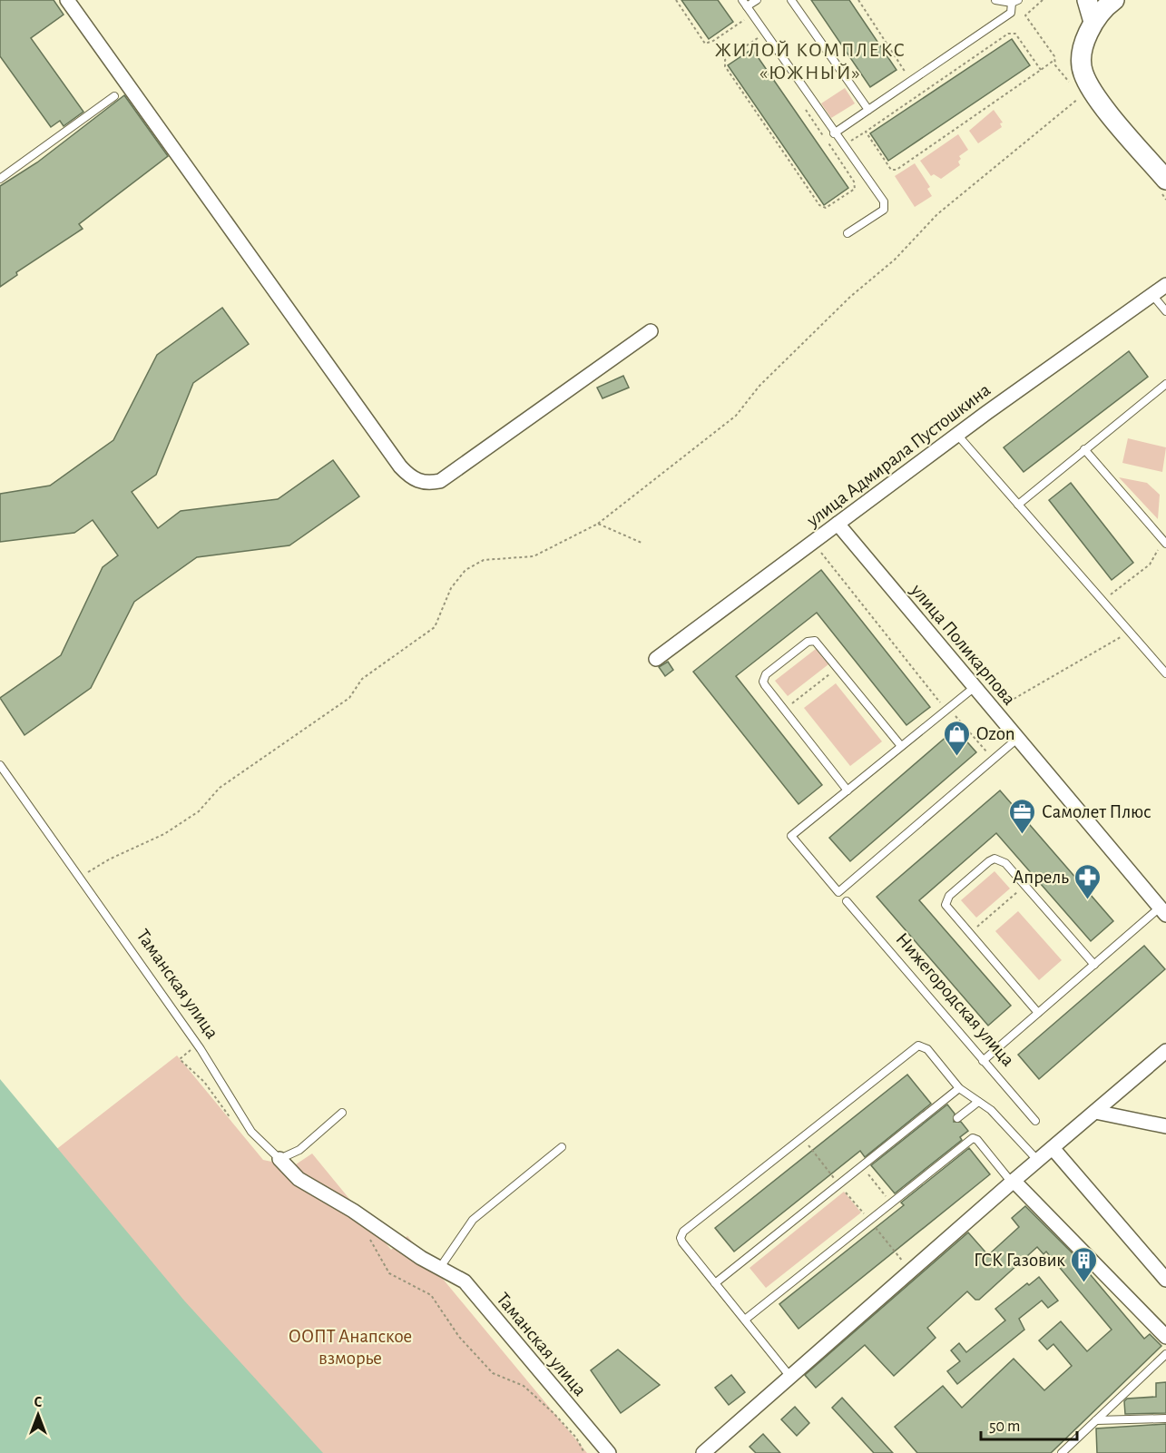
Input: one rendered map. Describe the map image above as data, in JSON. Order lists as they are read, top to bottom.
{
  "streets": {
    "street": ["улица Адмирала Пустошкина", "улица Поликарпова", "Таманская улица"],
    "lane": ["Нижегородская улица"]
  },
  "crossings": [
    ["улица Адмирала Пустошкина", "улица Поликарпова"]
  ],
  "districts": ["ЖИЛОЙ КОМПЛЕКС «ЮЖНЫЙ»"],
  "parks": ["ООПТ Анапское взморье"],
  "places": {
    "shop": ["Ozon"],
    "office": ["Самолет Плюс"],
    "pharmacy": ["Апрель"],
    "building": ["ГСК Газовик"]
  },
  "scale_bar": "50 m",
  "north": "top"
}
